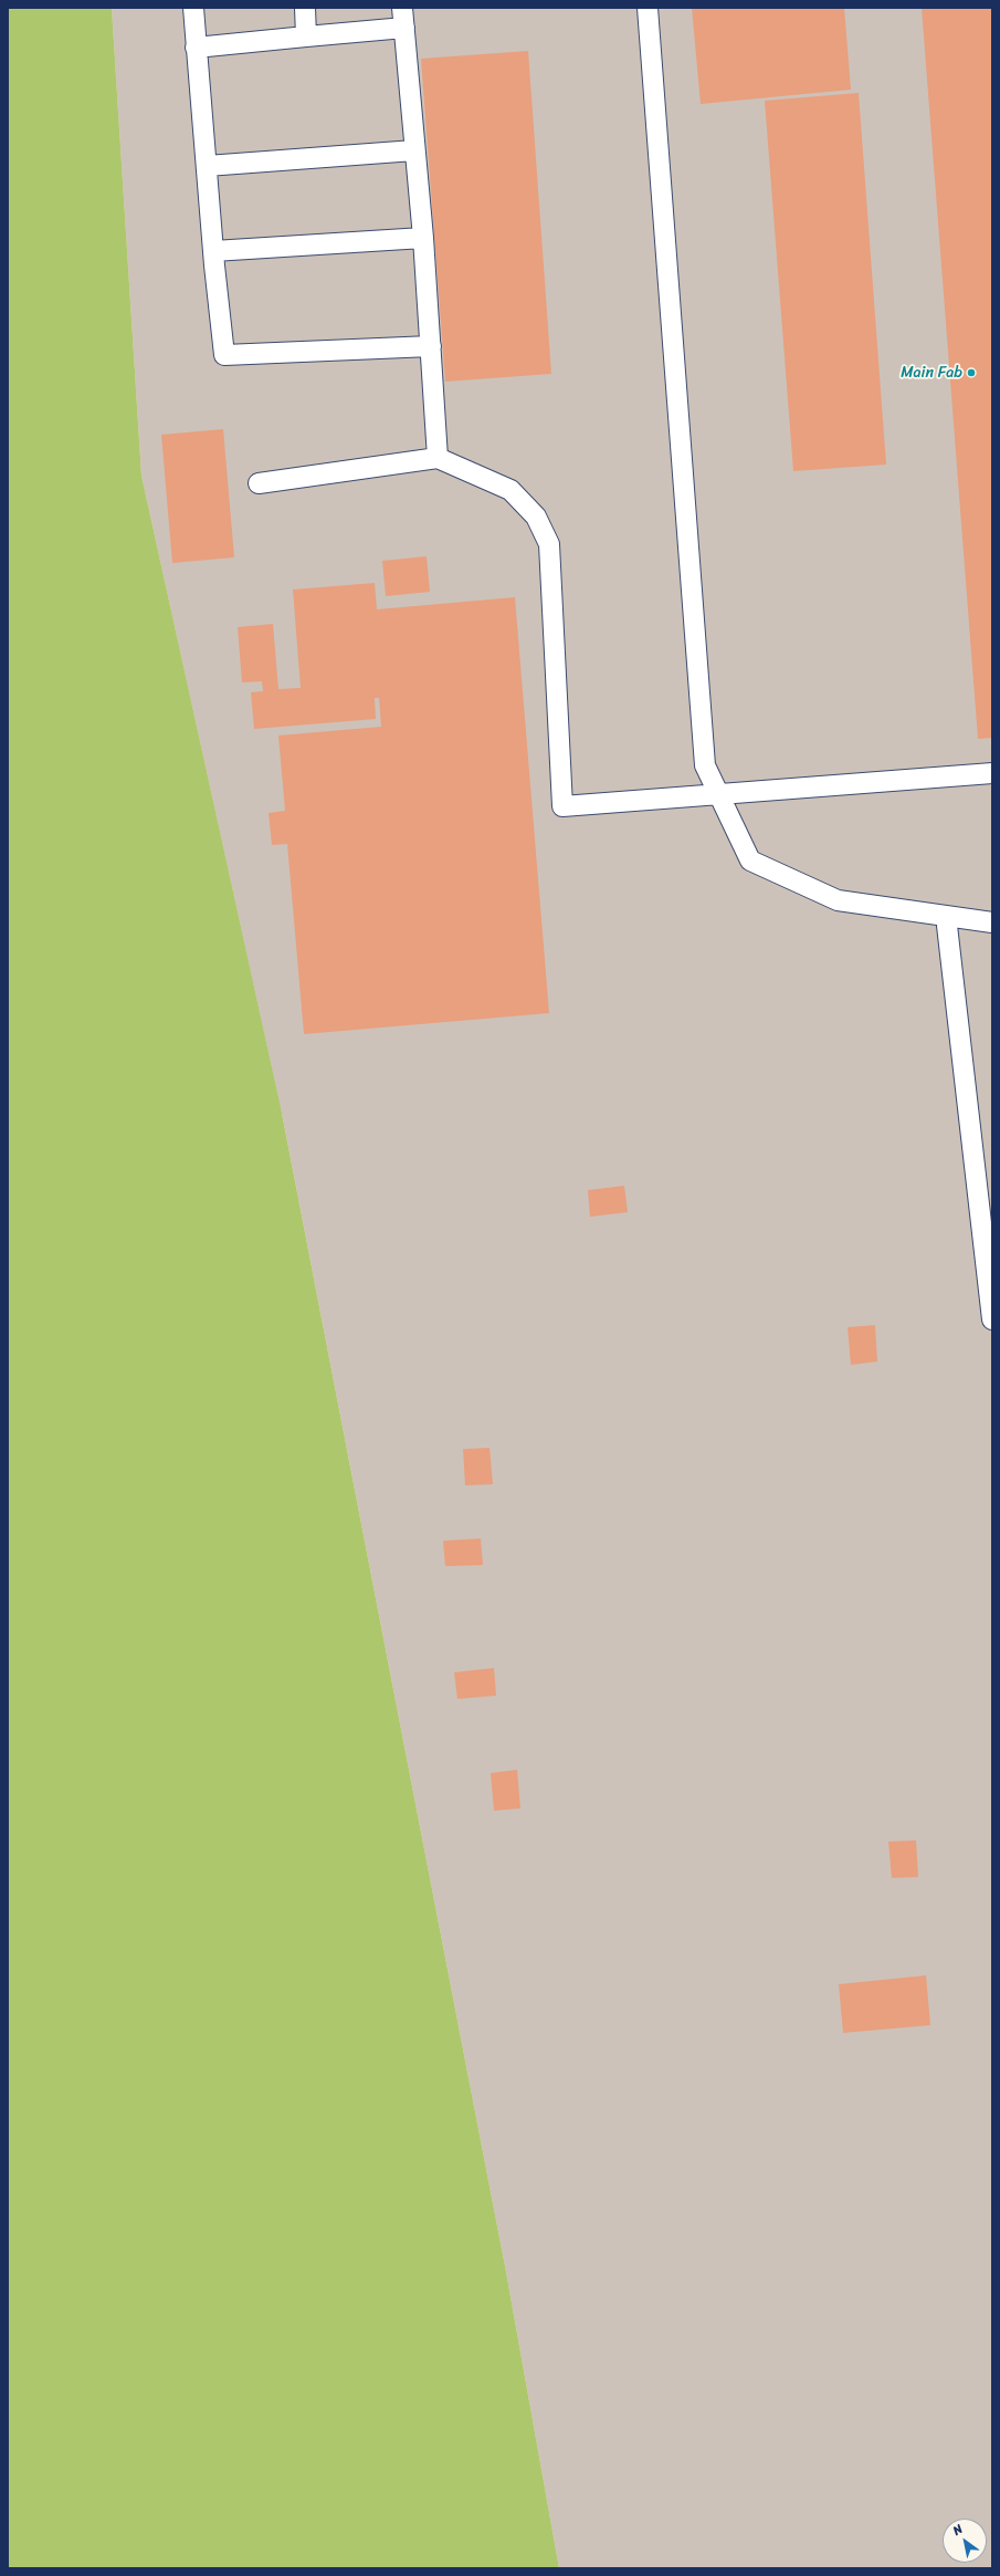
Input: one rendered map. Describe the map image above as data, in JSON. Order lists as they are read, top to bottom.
{
  "places": ["Main Fab"],
  "north": "top left"
}
